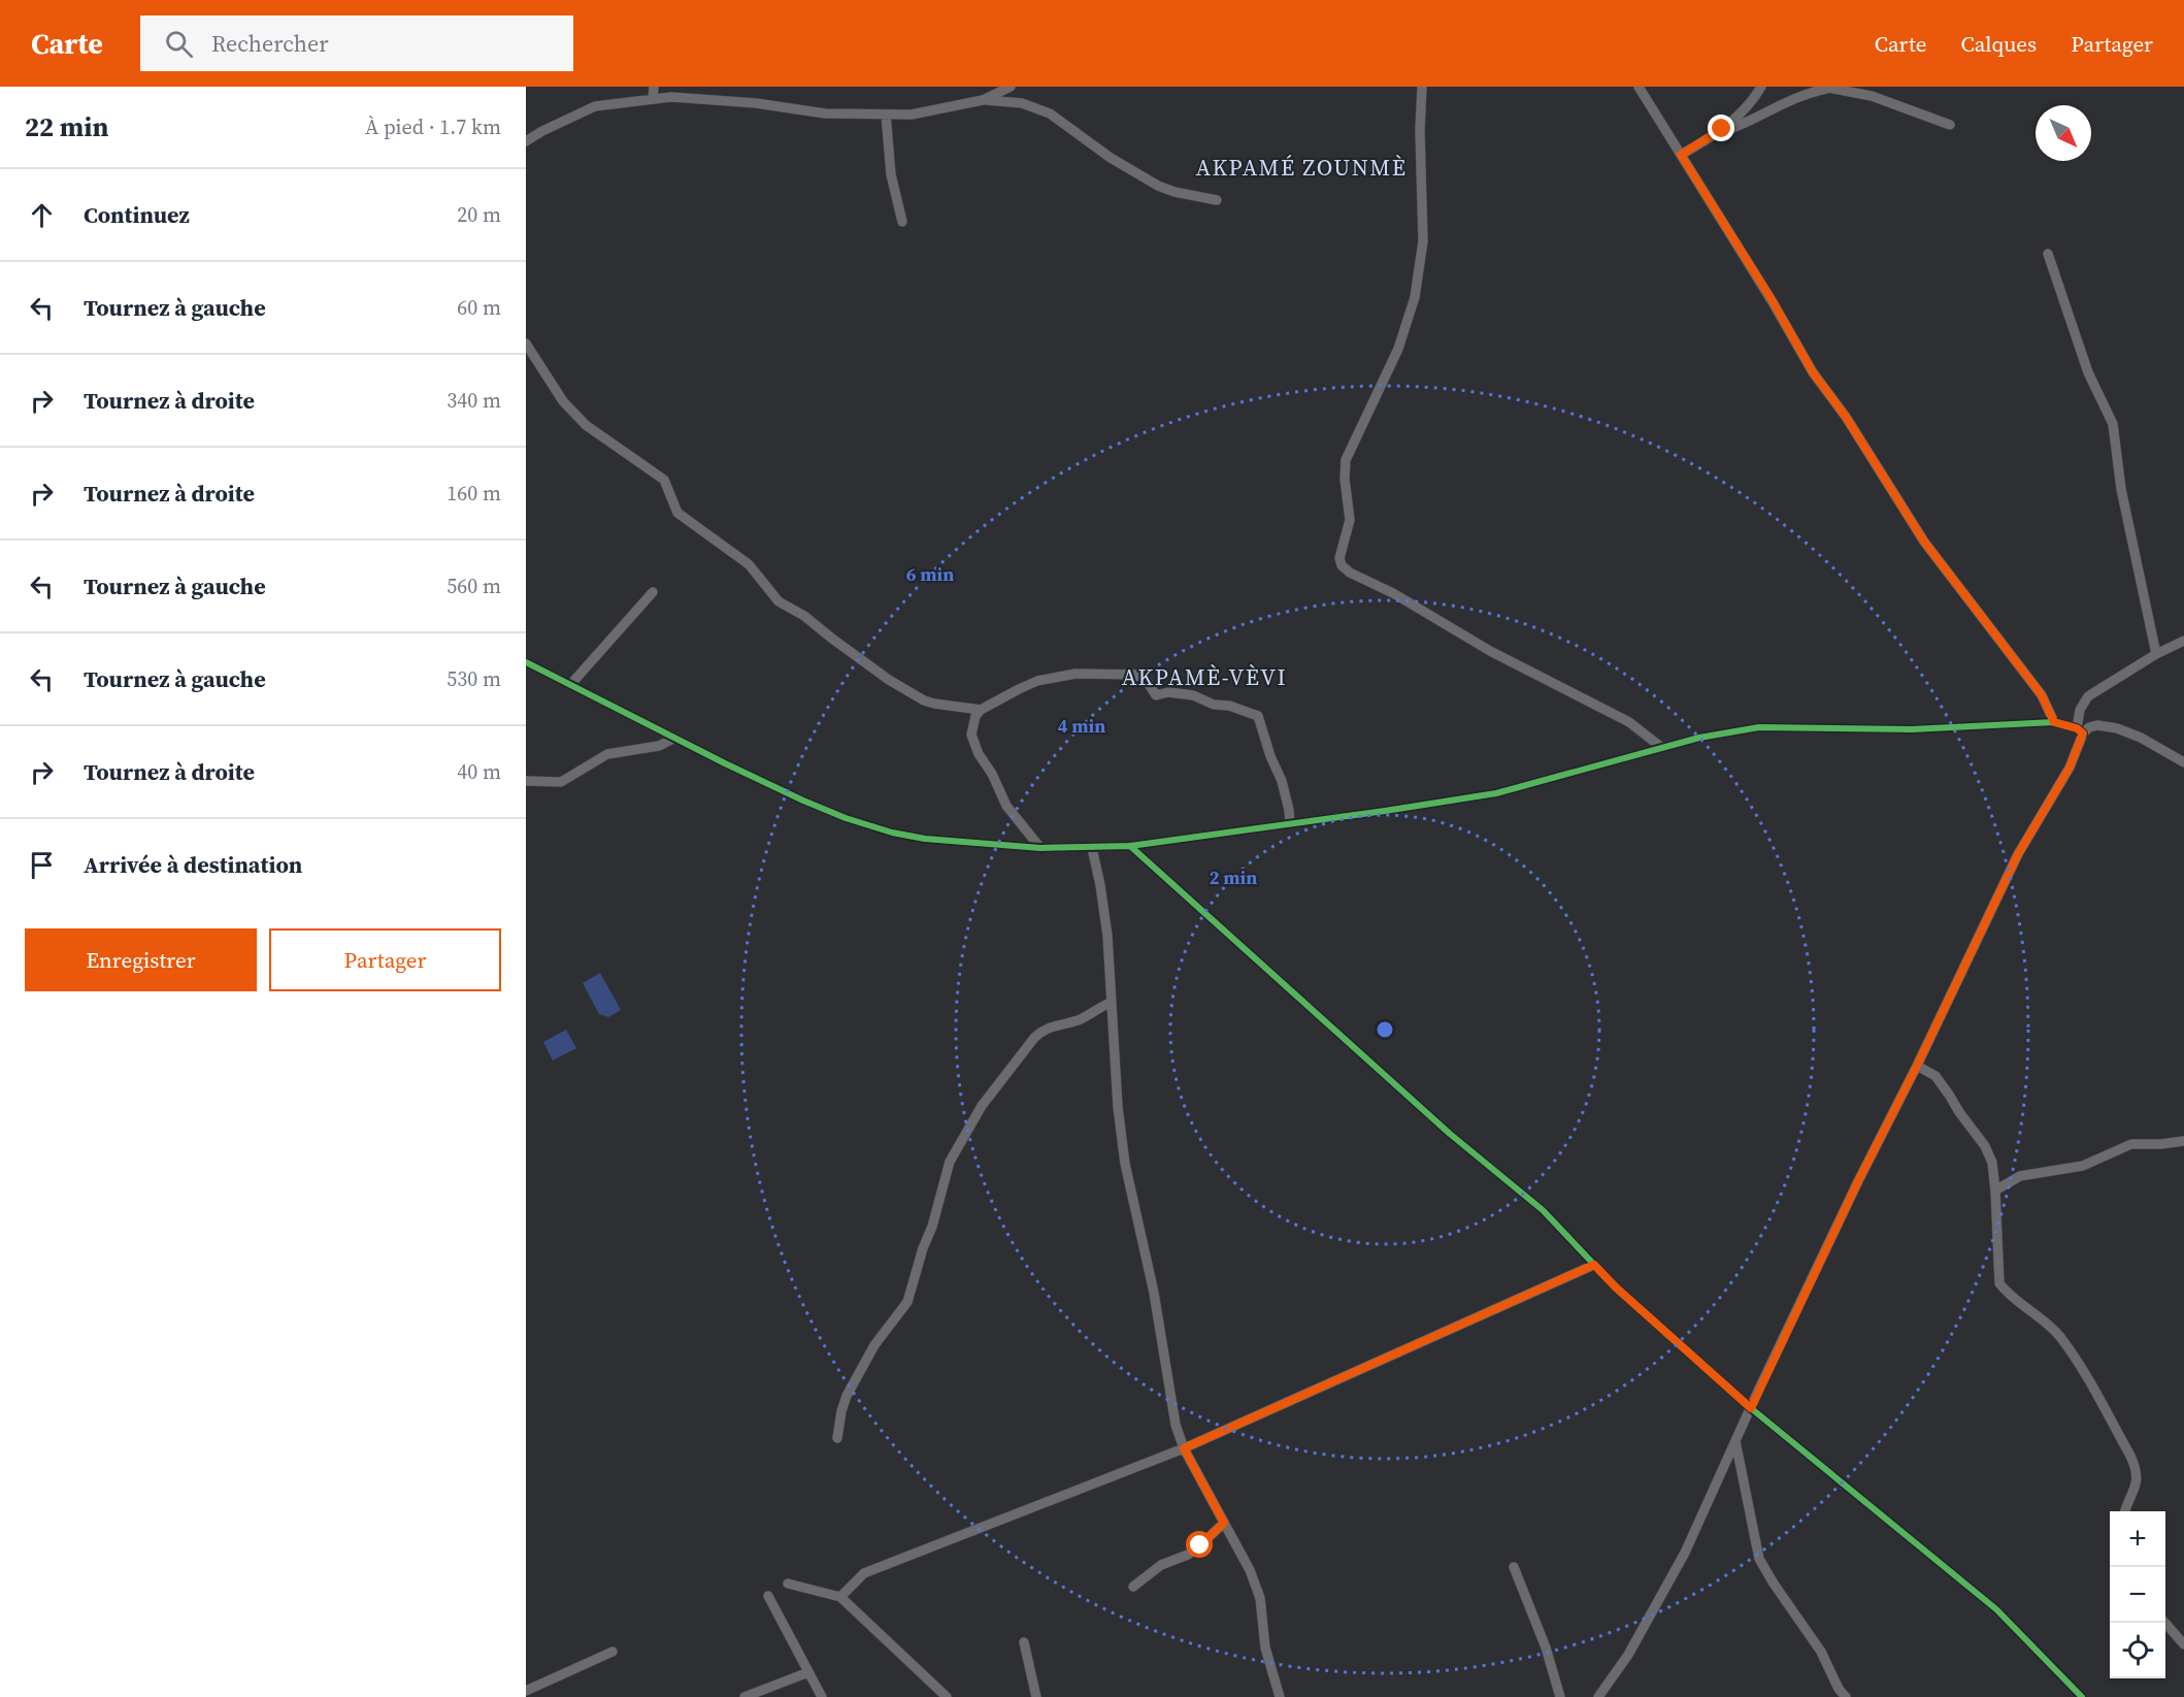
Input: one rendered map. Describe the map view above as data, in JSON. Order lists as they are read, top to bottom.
{
  "districts": ["AKPAMÉ ZOUNMÈ", "AKPAMÈ-VÈVI"],
  "north": "bottom right",
  "page": {
    "header": "Carte",
    "search": "Rechercher",
    "nav": ["Carte", "Calques", "Partager"],
    "heading": ["22 min", "À pied · 1.7 km"],
    "list": [
      ["Continuez", "20 m"],
      ["Tournez à gauche", "60 m"],
      ["Tournez à droite", "340 m"],
      ["Tournez à droite", "160 m"],
      ["Tournez à gauche", "560 m"],
      ["Tournez à gauche", "530 m"],
      ["Tournez à droite", "40 m"],
      "Arrivée à destination"
    ],
    "buttons": ["Enregistrer", "Partager"],
    "map_buttons": ["+", "−"]
  },
  "rings": ["6 min", "4 min", "2 min"]
}
